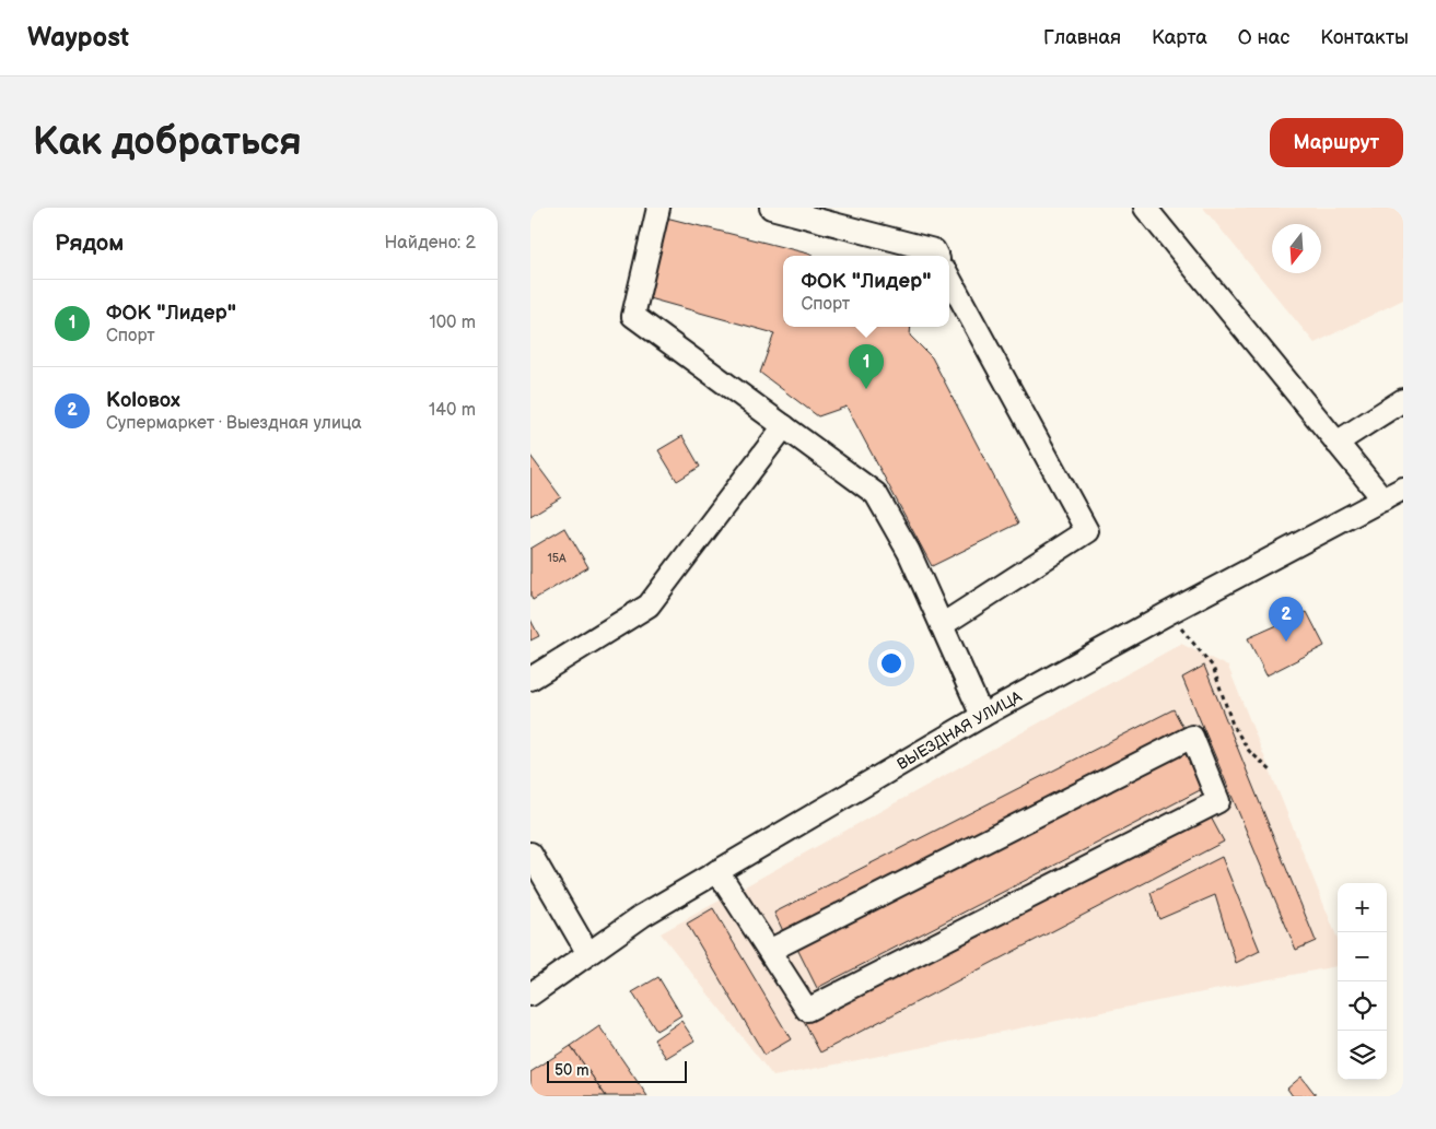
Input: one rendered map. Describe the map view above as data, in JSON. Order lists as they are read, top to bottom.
{
  "streets": {
    "street": ["ВЫЕЗДНАЯ УЛИЦА"]
  },
  "house_numbers": ["15А"],
  "scale_bar": "50 m",
  "north": "bottom",
  "page": {
    "header": "Waypost",
    "nav": [
      "Главная",
      "Карта",
      "О нас",
      "Контакты"
    ],
    "buttons": "Маршрут",
    "title": "Как добраться",
    "heading": ["Рядом", "Найдено: 2"],
    "popup": ["ФОК \"Лидер\"", "Спорт"],
    "list": [
      {
        "mark": "1",
        "name": "ФОК \"Лидер\"",
        "note": "Спорт",
        "value": "100 m"
      },
      {
        "mark": "2",
        "name": "Kоlовох",
        "note": "Супермаркет · Выездная улица",
        "value": "140 m"
      }
    ],
    "pins": ["1", "2"],
    "map_buttons": ["+", "−"],
    "scale": "50 m"
  }
}
